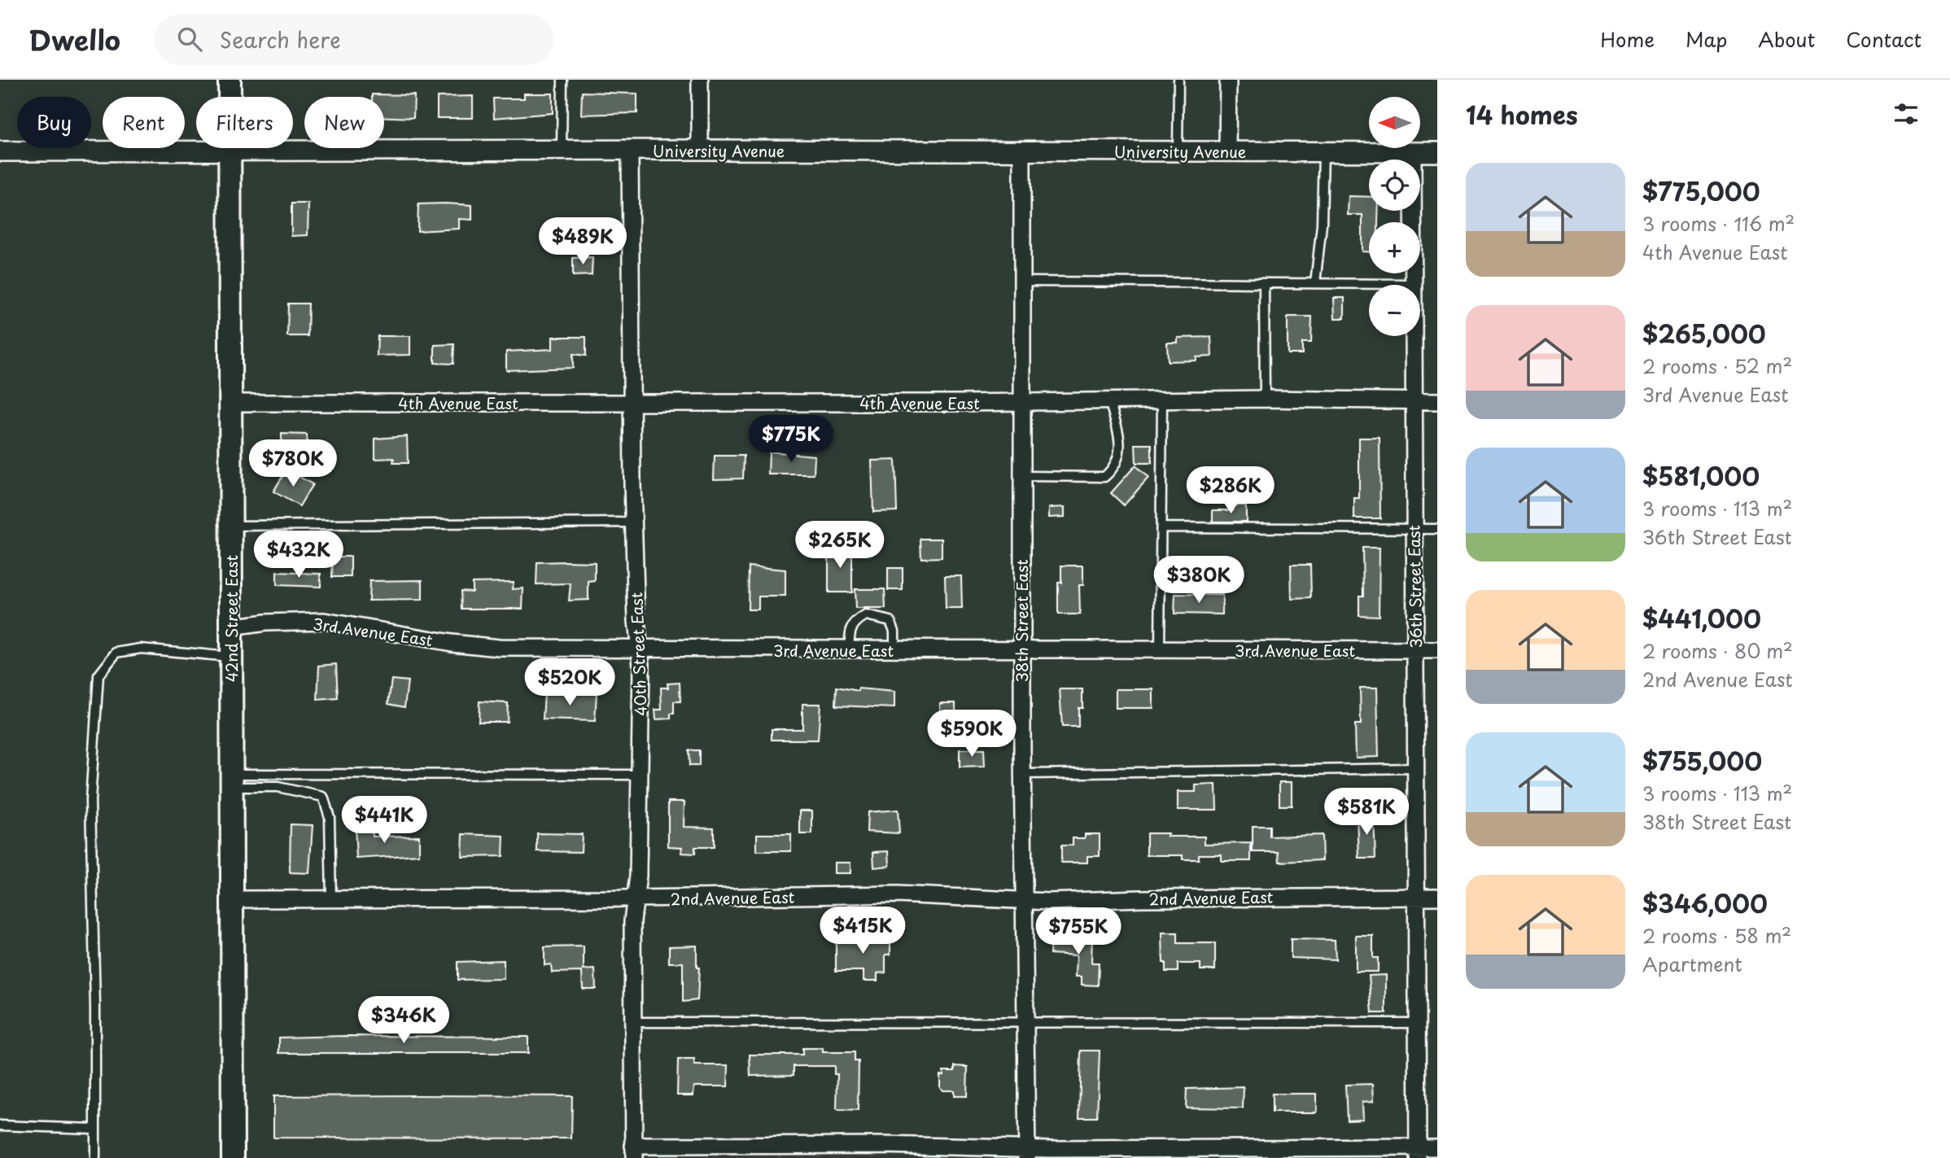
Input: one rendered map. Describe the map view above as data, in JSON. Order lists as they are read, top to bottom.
{
  "streets": {
    "main road": ["42nd Street East"],
    "street": [
      "University Avenue",
      "4th Avenue East",
      "36th Street East",
      "38th Street East",
      "3rd Avenue East",
      "40th Street East",
      "2nd Avenue East"
    ]
  },
  "crossings": [
    ["University Avenue", "36th Street East"],
    ["University Avenue", "42nd Street East"],
    ["University Avenue", "38th Street East"],
    ["University Avenue", "40th Street East"],
    ["4th Avenue East", "36th Street East"],
    ["4th Avenue East", "42nd Street East"],
    ["4th Avenue East", "38th Street East"],
    ["4th Avenue East", "40th Street East"],
    ["36th Street East", "3rd Avenue East"],
    ["36th Street East", "2nd Avenue East"],
    ["42nd Street East", "3rd Avenue East"],
    ["42nd Street East", "2nd Avenue East"],
    ["38th Street East", "3rd Avenue East"],
    ["38th Street East", "2nd Avenue East"],
    ["3rd Avenue East", "40th Street East"],
    ["40th Street East", "2nd Avenue East"]
  ],
  "north": "left",
  "page": {
    "header": "Dwello",
    "search": "Search here",
    "nav": [
      "Home",
      "Map",
      "About",
      "Contact"
    ],
    "heading": "14 homes",
    "map_buttons": ["+", "−"],
    "chip": [
      "Buy",
      "Rent",
      "Filters",
      "New"
    ],
    "list": [
      {
        "name": "$775,000",
        "note": "3 rooms · 116 m² · 4th Avenue East"
      },
      {
        "name": "$265,000",
        "note": "2 rooms · 52 m² · 3rd Avenue East"
      },
      {
        "name": "$581,000",
        "note": "3 rooms · 113 m² · 36th Street East"
      },
      {
        "name": "$441,000",
        "note": "2 rooms · 80 m² · 2nd Avenue East"
      },
      {
        "name": "$755,000",
        "note": "3 rooms · 113 m² · 38th Street East"
      },
      {
        "name": "$346,000",
        "note": "2 rooms · 58 m² · Apartment"
      }
    ],
    "price": [
      "$489K",
      "$775K",
      "$780K",
      "$286K",
      "$265K",
      "$432K",
      "$380K",
      "$520K",
      "$590K",
      "$581K",
      "$441K",
      "$415K",
      "$755K",
      "$346K"
    ]
  }
}
